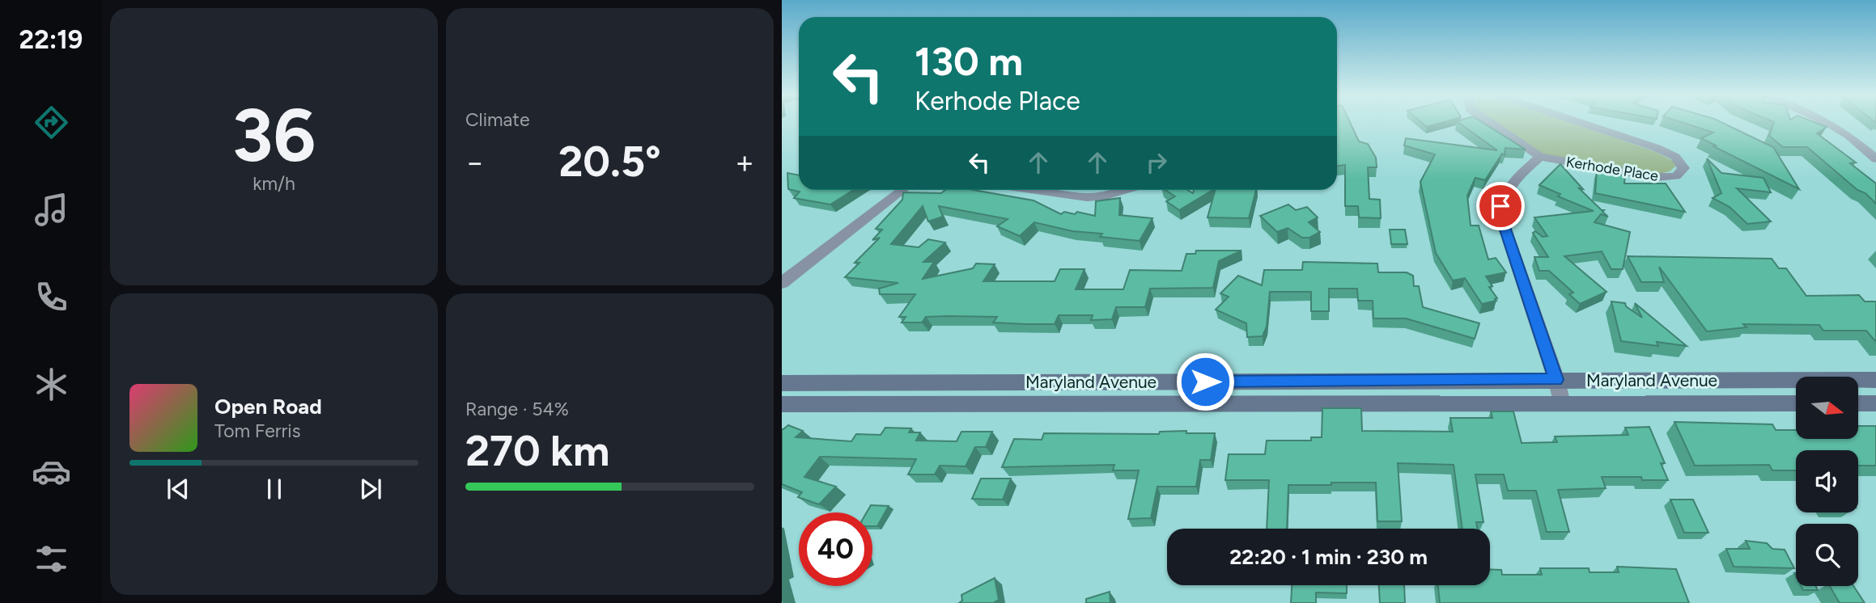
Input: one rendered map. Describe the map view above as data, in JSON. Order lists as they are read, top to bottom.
{
  "streets": {
    "street": ["Kerhode Place", "Maryland Avenue"]
  },
  "north": "right",
  "page": {
    "tabs": "22:19",
    "tile": [
      ["36", "km/h"],
      "Climate",
      ["Range · 54%", "270 km"]
    ],
    "turn": ["130 m", "Kerhode Place"],
    "heat": ["−", "20.5°", "+"],
    "song": ["Open Road", "Tom Ferris"],
    "limit": "40",
    "trip": "22:20 · 1 min · 230 m"
  }
}
